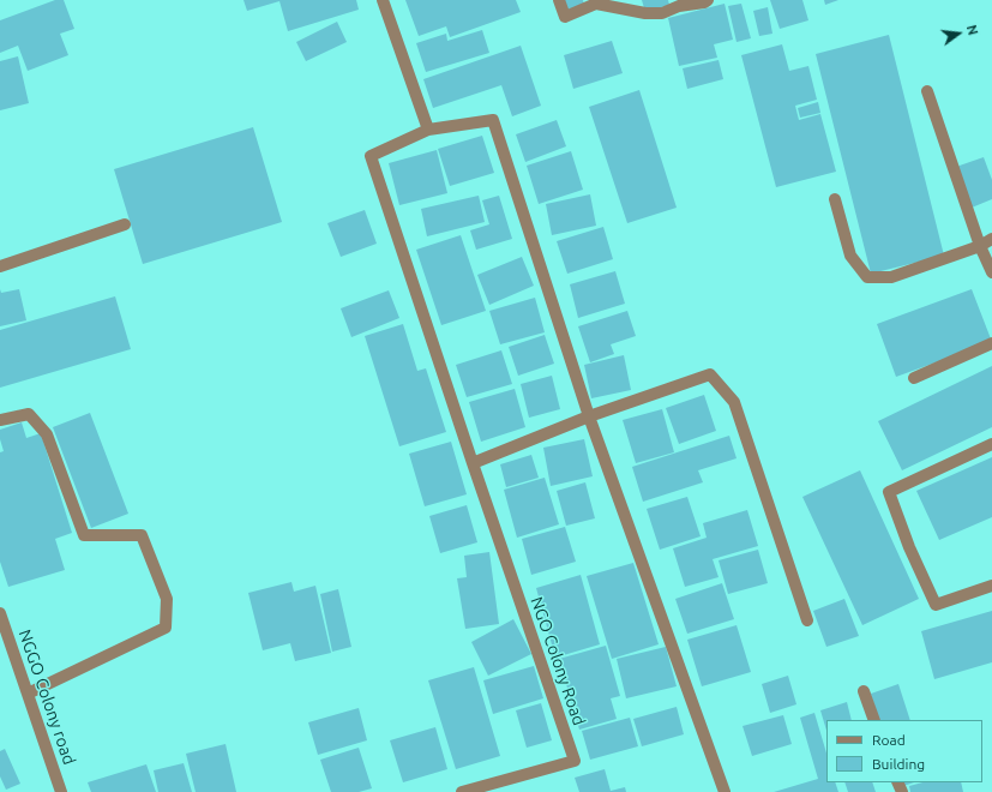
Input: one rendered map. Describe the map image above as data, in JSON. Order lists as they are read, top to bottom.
{
  "streets": {
    "street": ["NGO Colony Road", "NGGO Colony road"]
  },
  "legend": ["Road", "Building"],
  "north": "right"
}
